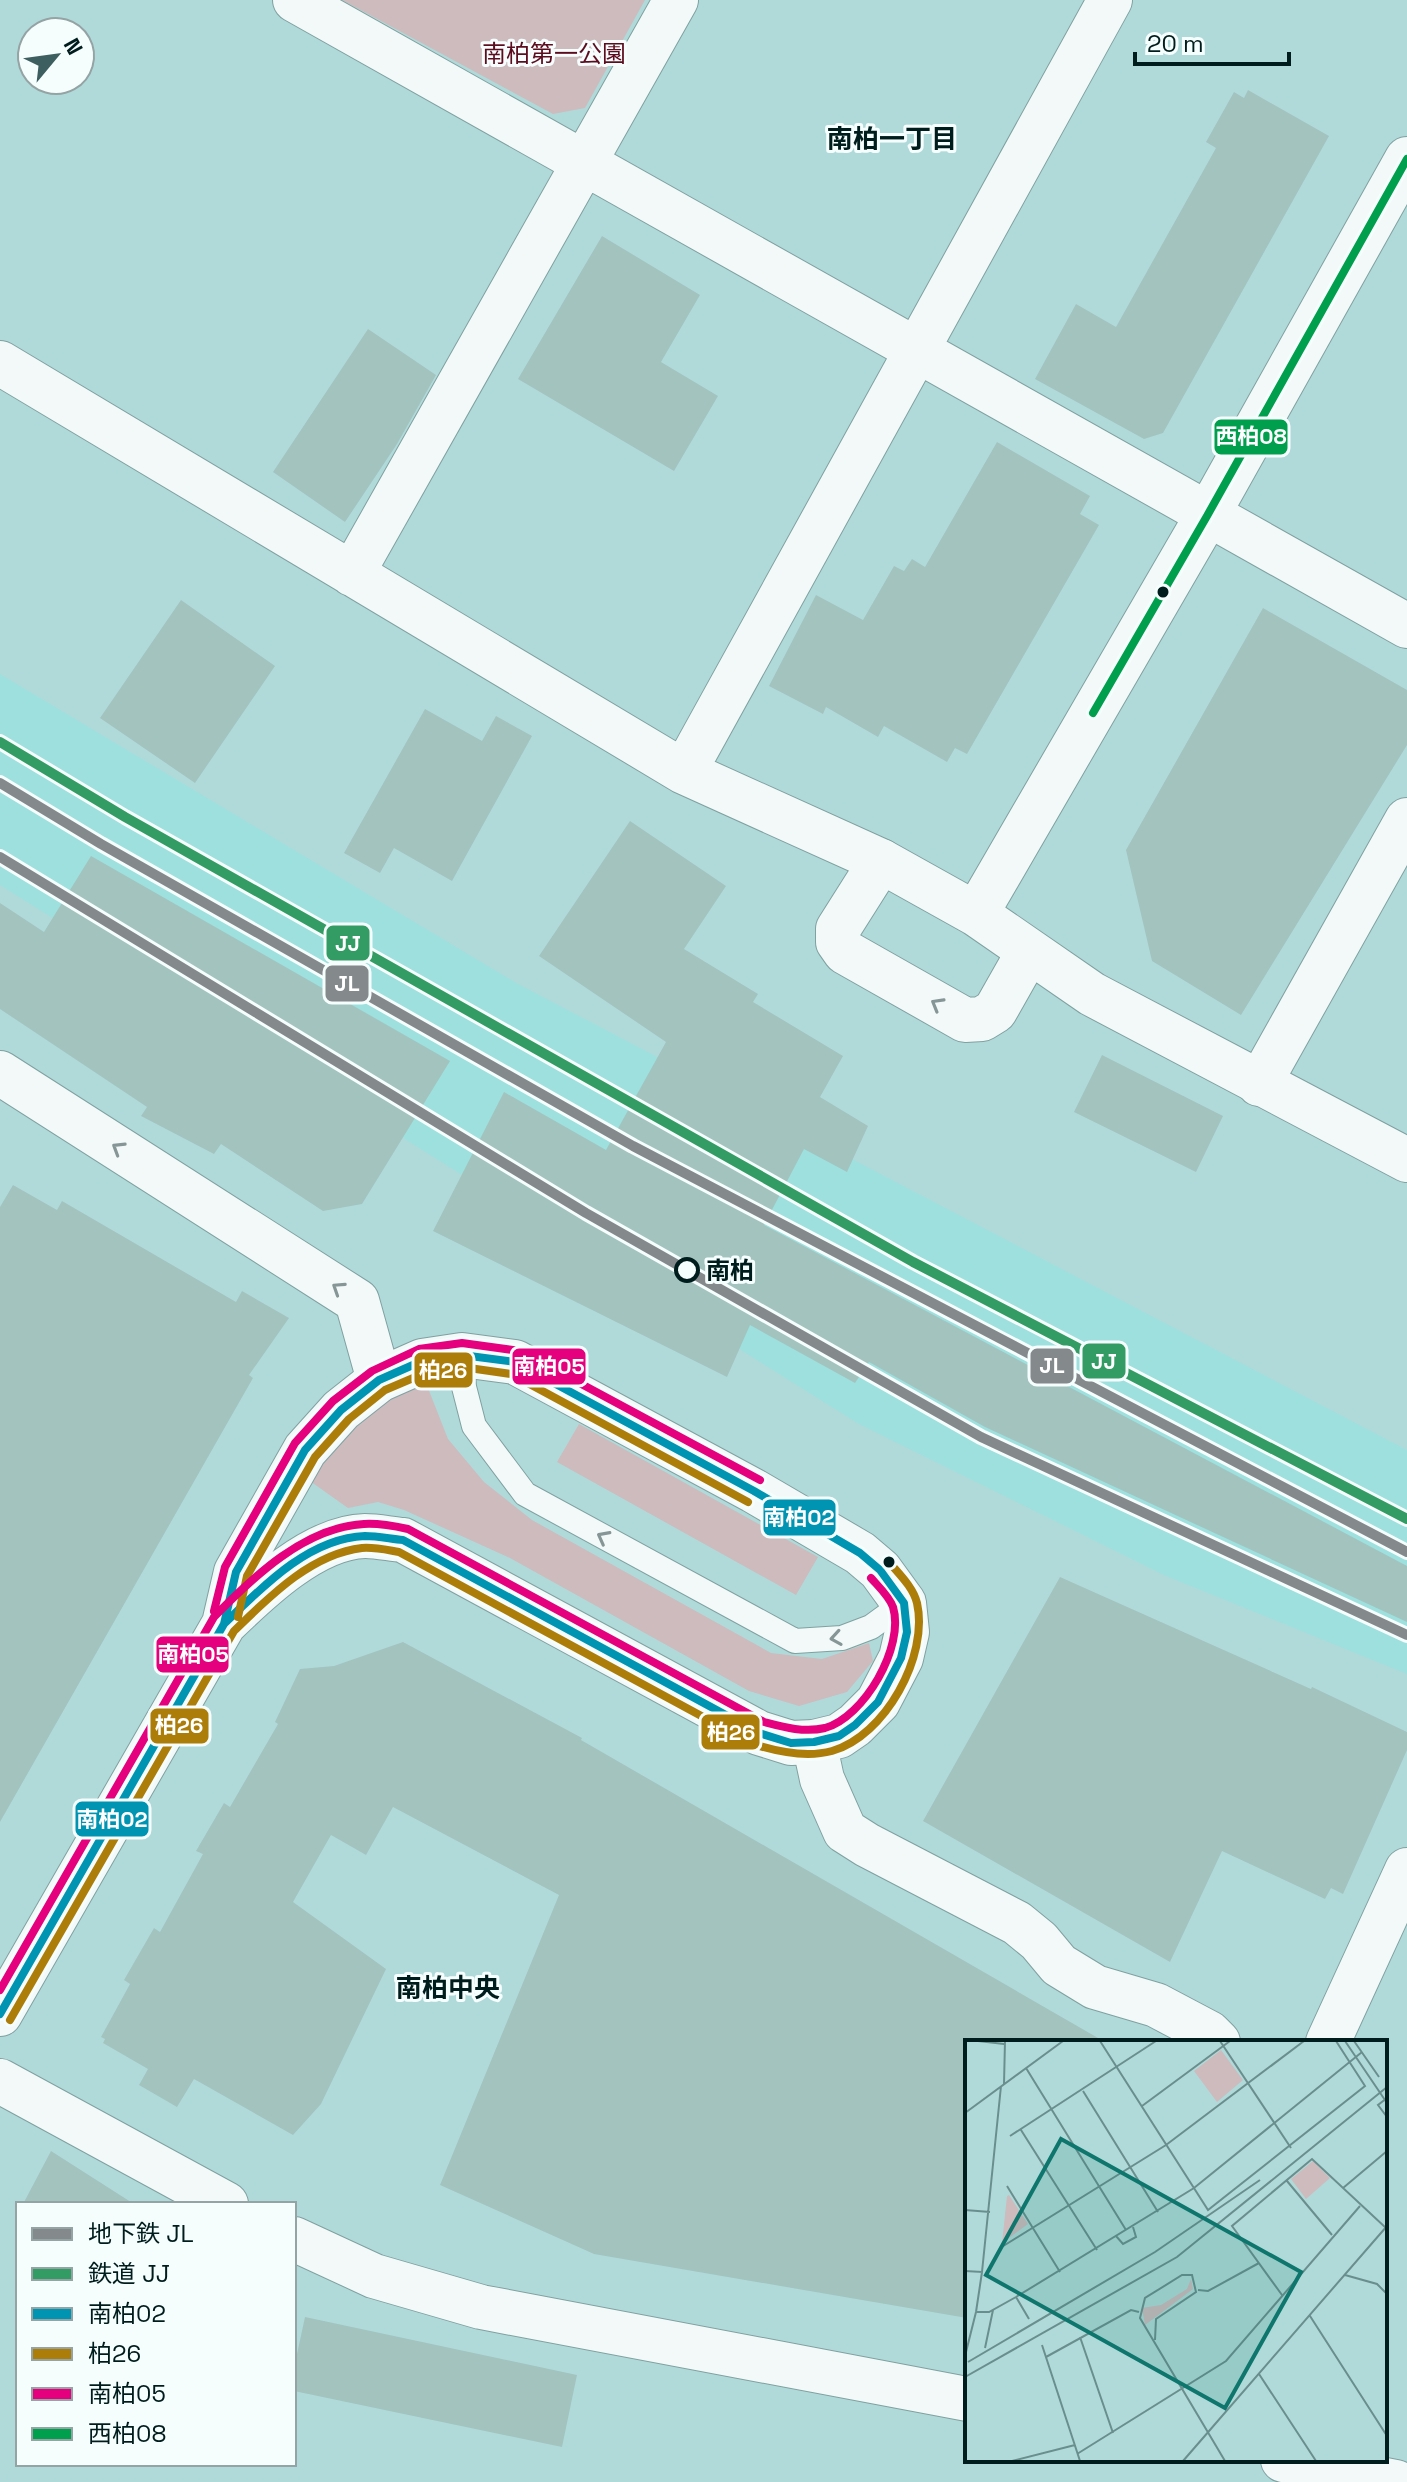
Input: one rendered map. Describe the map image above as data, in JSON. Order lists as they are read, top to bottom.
{
  "districts": ["南柏一丁目", "南柏中央"],
  "parks": ["南柏第一公園"],
  "places": ["南柏"],
  "lines": [
    "transit line 西柏08",
    "rail line JJ",
    "metro line JL",
    "transit line 南柏05",
    "transit line 南柏02",
    "transit line 柏26"
  ],
  "legend": [
    "地下鉄 JL",
    "鉄道 JJ",
    "南柏02",
    "柏26",
    "南柏05",
    "西柏08"
  ],
  "scale_bar": "20 m",
  "north": "top right"
}
